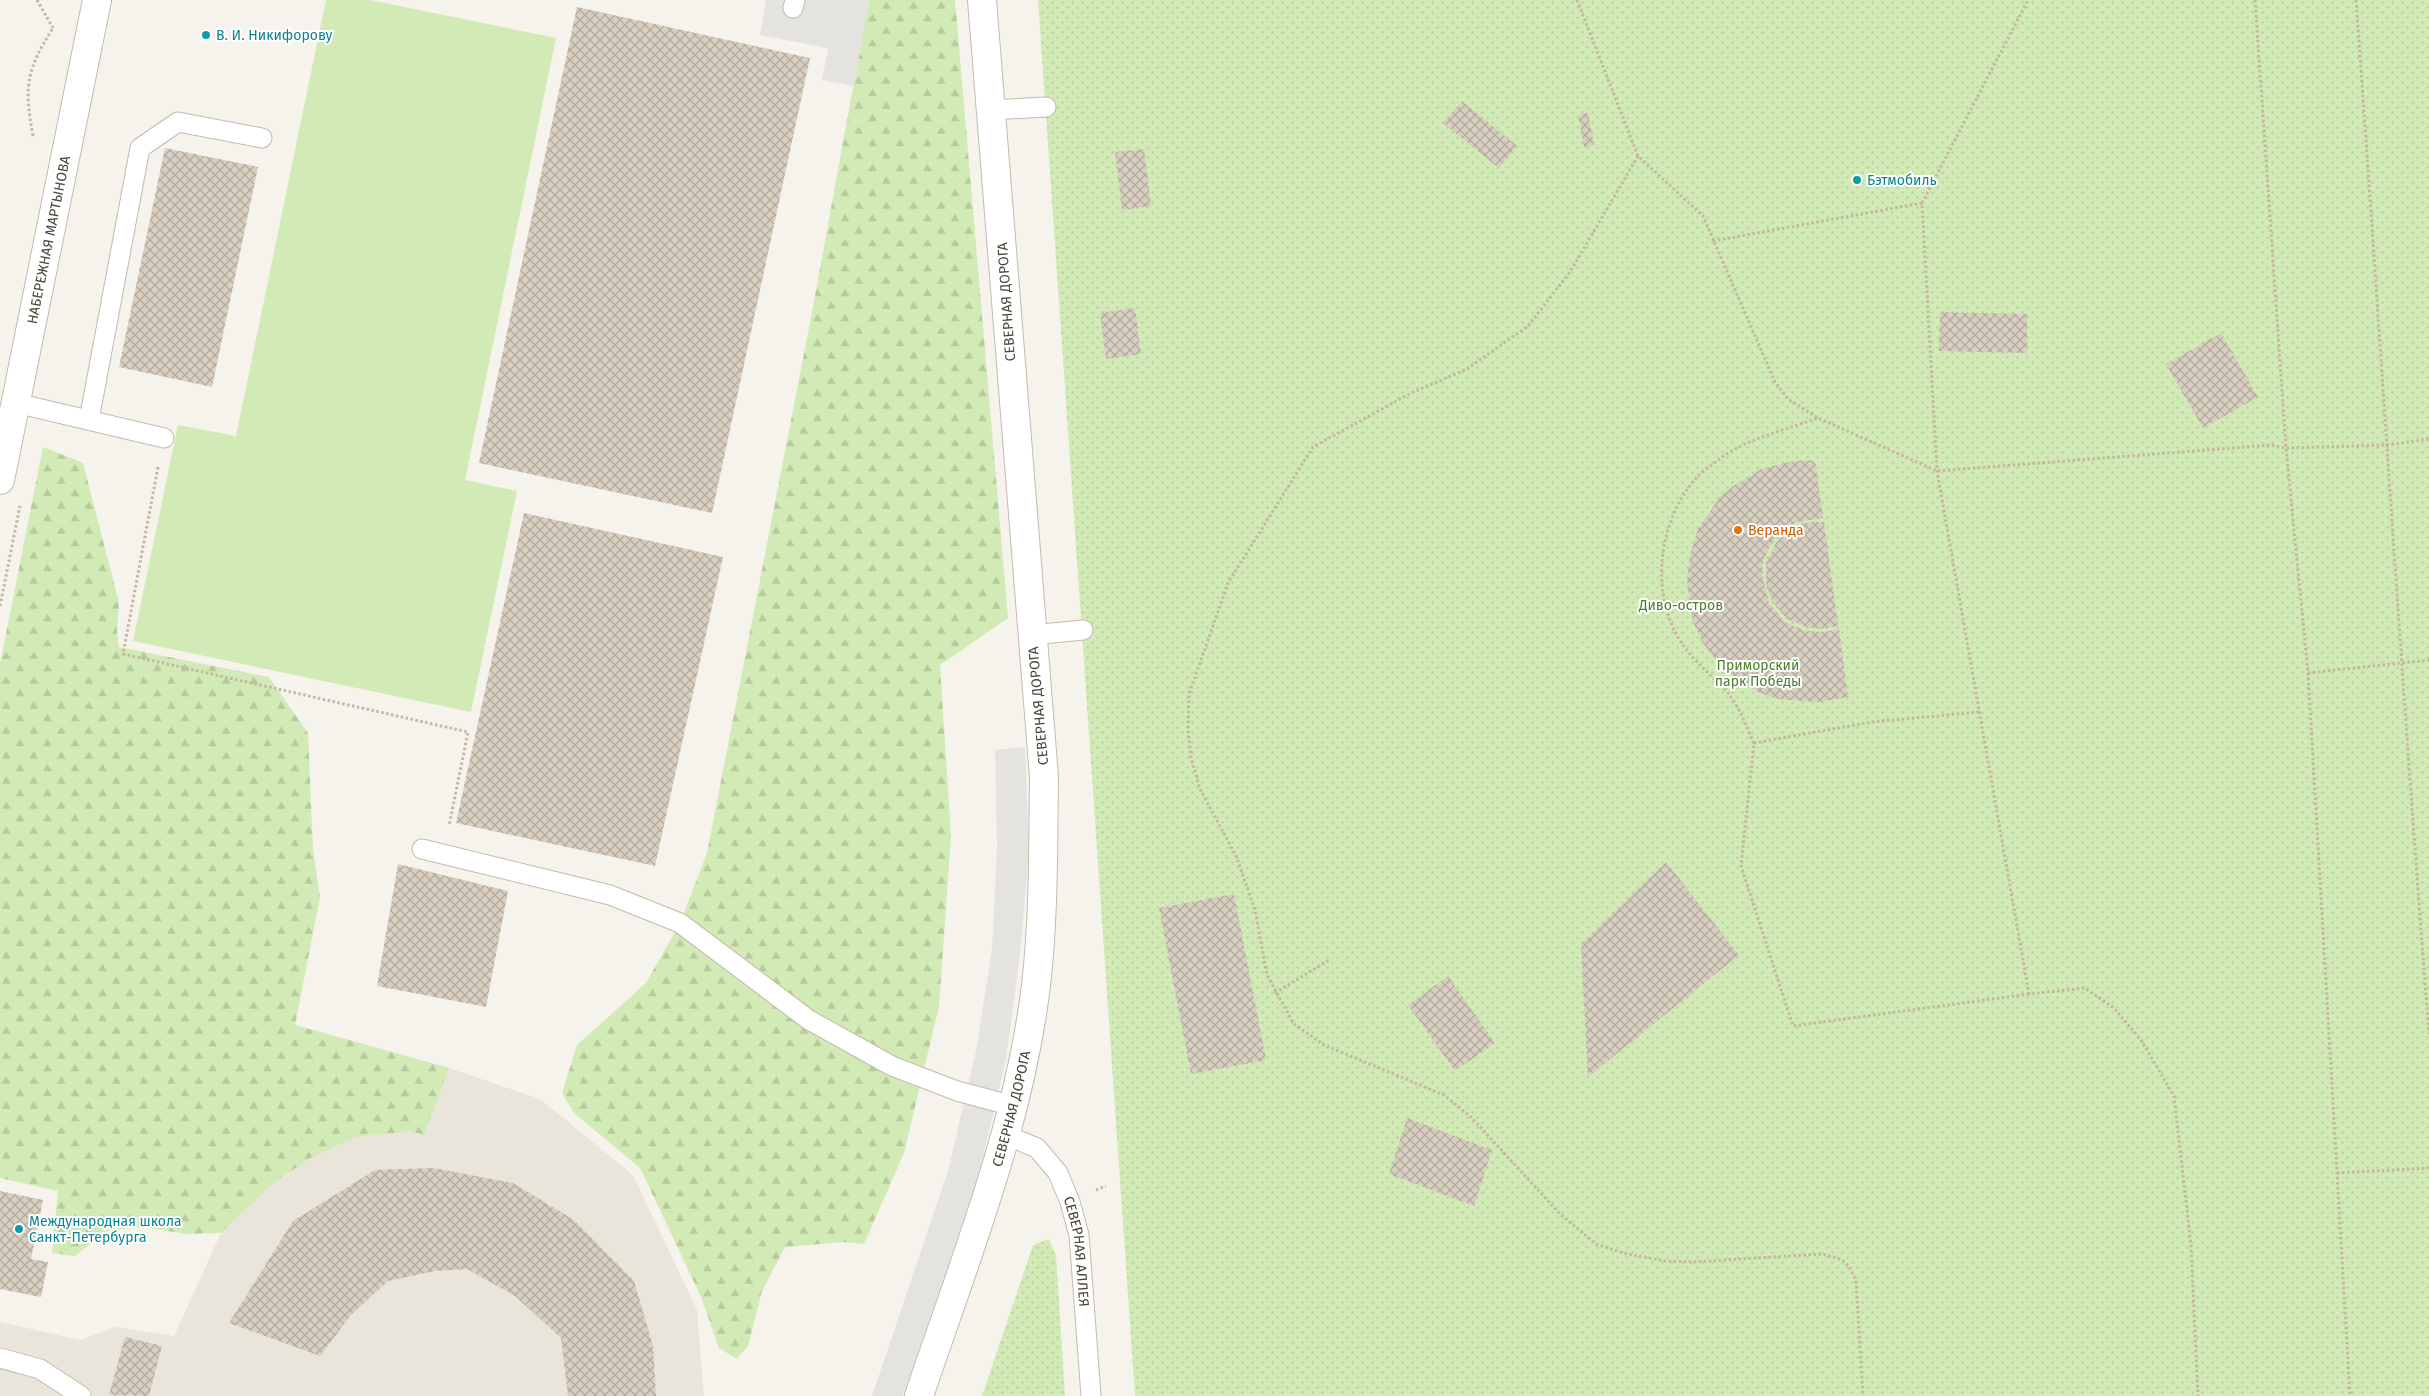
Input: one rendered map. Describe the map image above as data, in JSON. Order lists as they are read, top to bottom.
{
  "streets": {
    "street": ["НАБЕРЕЖНАЯ МАРТЫНОВА", "СЕВЕРНАЯ ДОРОГА"],
    "lane": ["СЕВЕРНАЯ АЛЛЕЯ"]
  },
  "crossings": [
    ["СЕВЕРНАЯ ДОРОГА", "СЕВЕРНАЯ АЛЛЕЯ"]
  ],
  "parks": ["Диво-остров", "Приморский парк Победы"],
  "places": [
    "В. И. Никифорову",
    "Бэтмобиль",
    "Веранда",
    "Международная школа Санкт-Петербурга"
  ]
}
